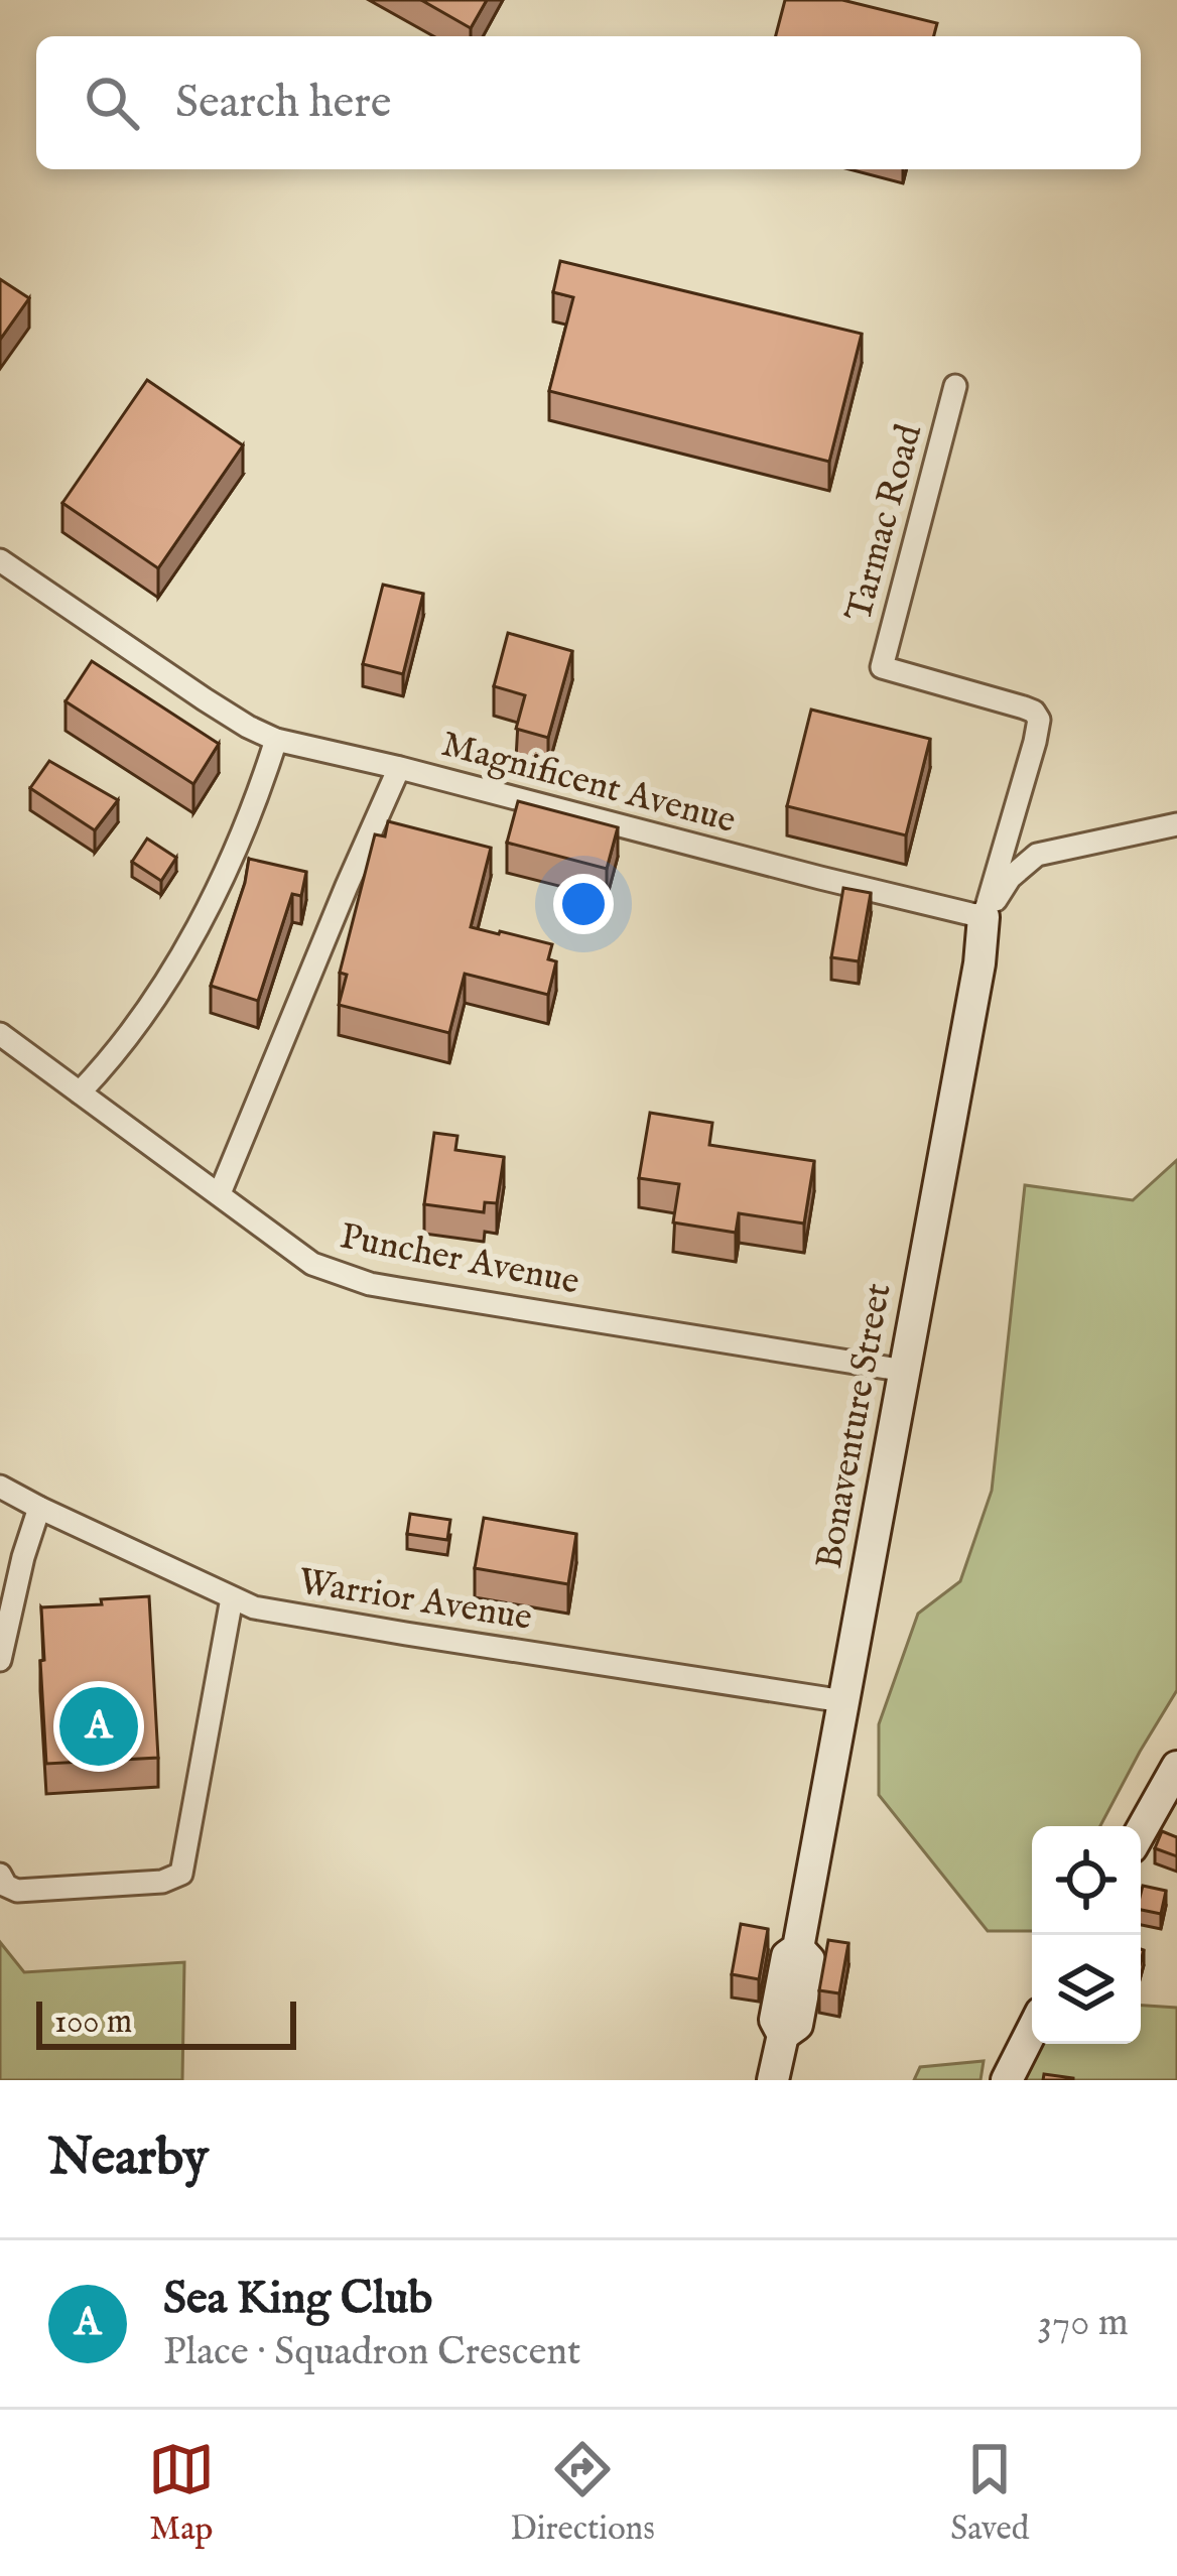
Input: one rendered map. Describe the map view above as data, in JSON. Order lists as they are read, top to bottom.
{
  "streets": {
    "street": [
      "Tarmac Road",
      "Magnificent Avenue",
      "Puncher Avenue",
      "Bonaventure Street",
      "Warrior Avenue"
    ]
  },
  "crossings": [
    ["Tarmac Road", "Magnificent Avenue"],
    ["Tarmac Road", "Bonaventure Street"],
    ["Magnificent Avenue", "Bonaventure Street"],
    ["Puncher Avenue", "Bonaventure Street"],
    ["Bonaventure Street", "Warrior Avenue"]
  ],
  "scale_bar": "100 m",
  "page": {
    "search": "Search here",
    "pins": "A",
    "scale": "100 m",
    "heading": "Nearby",
    "list": [
      {
        "mark": "A",
        "name": "Sea King Club",
        "note": "Place · Squadron Crescent",
        "value": "370 m"
      }
    ],
    "nav": ["Map", "Directions", "Saved"]
  }
}
